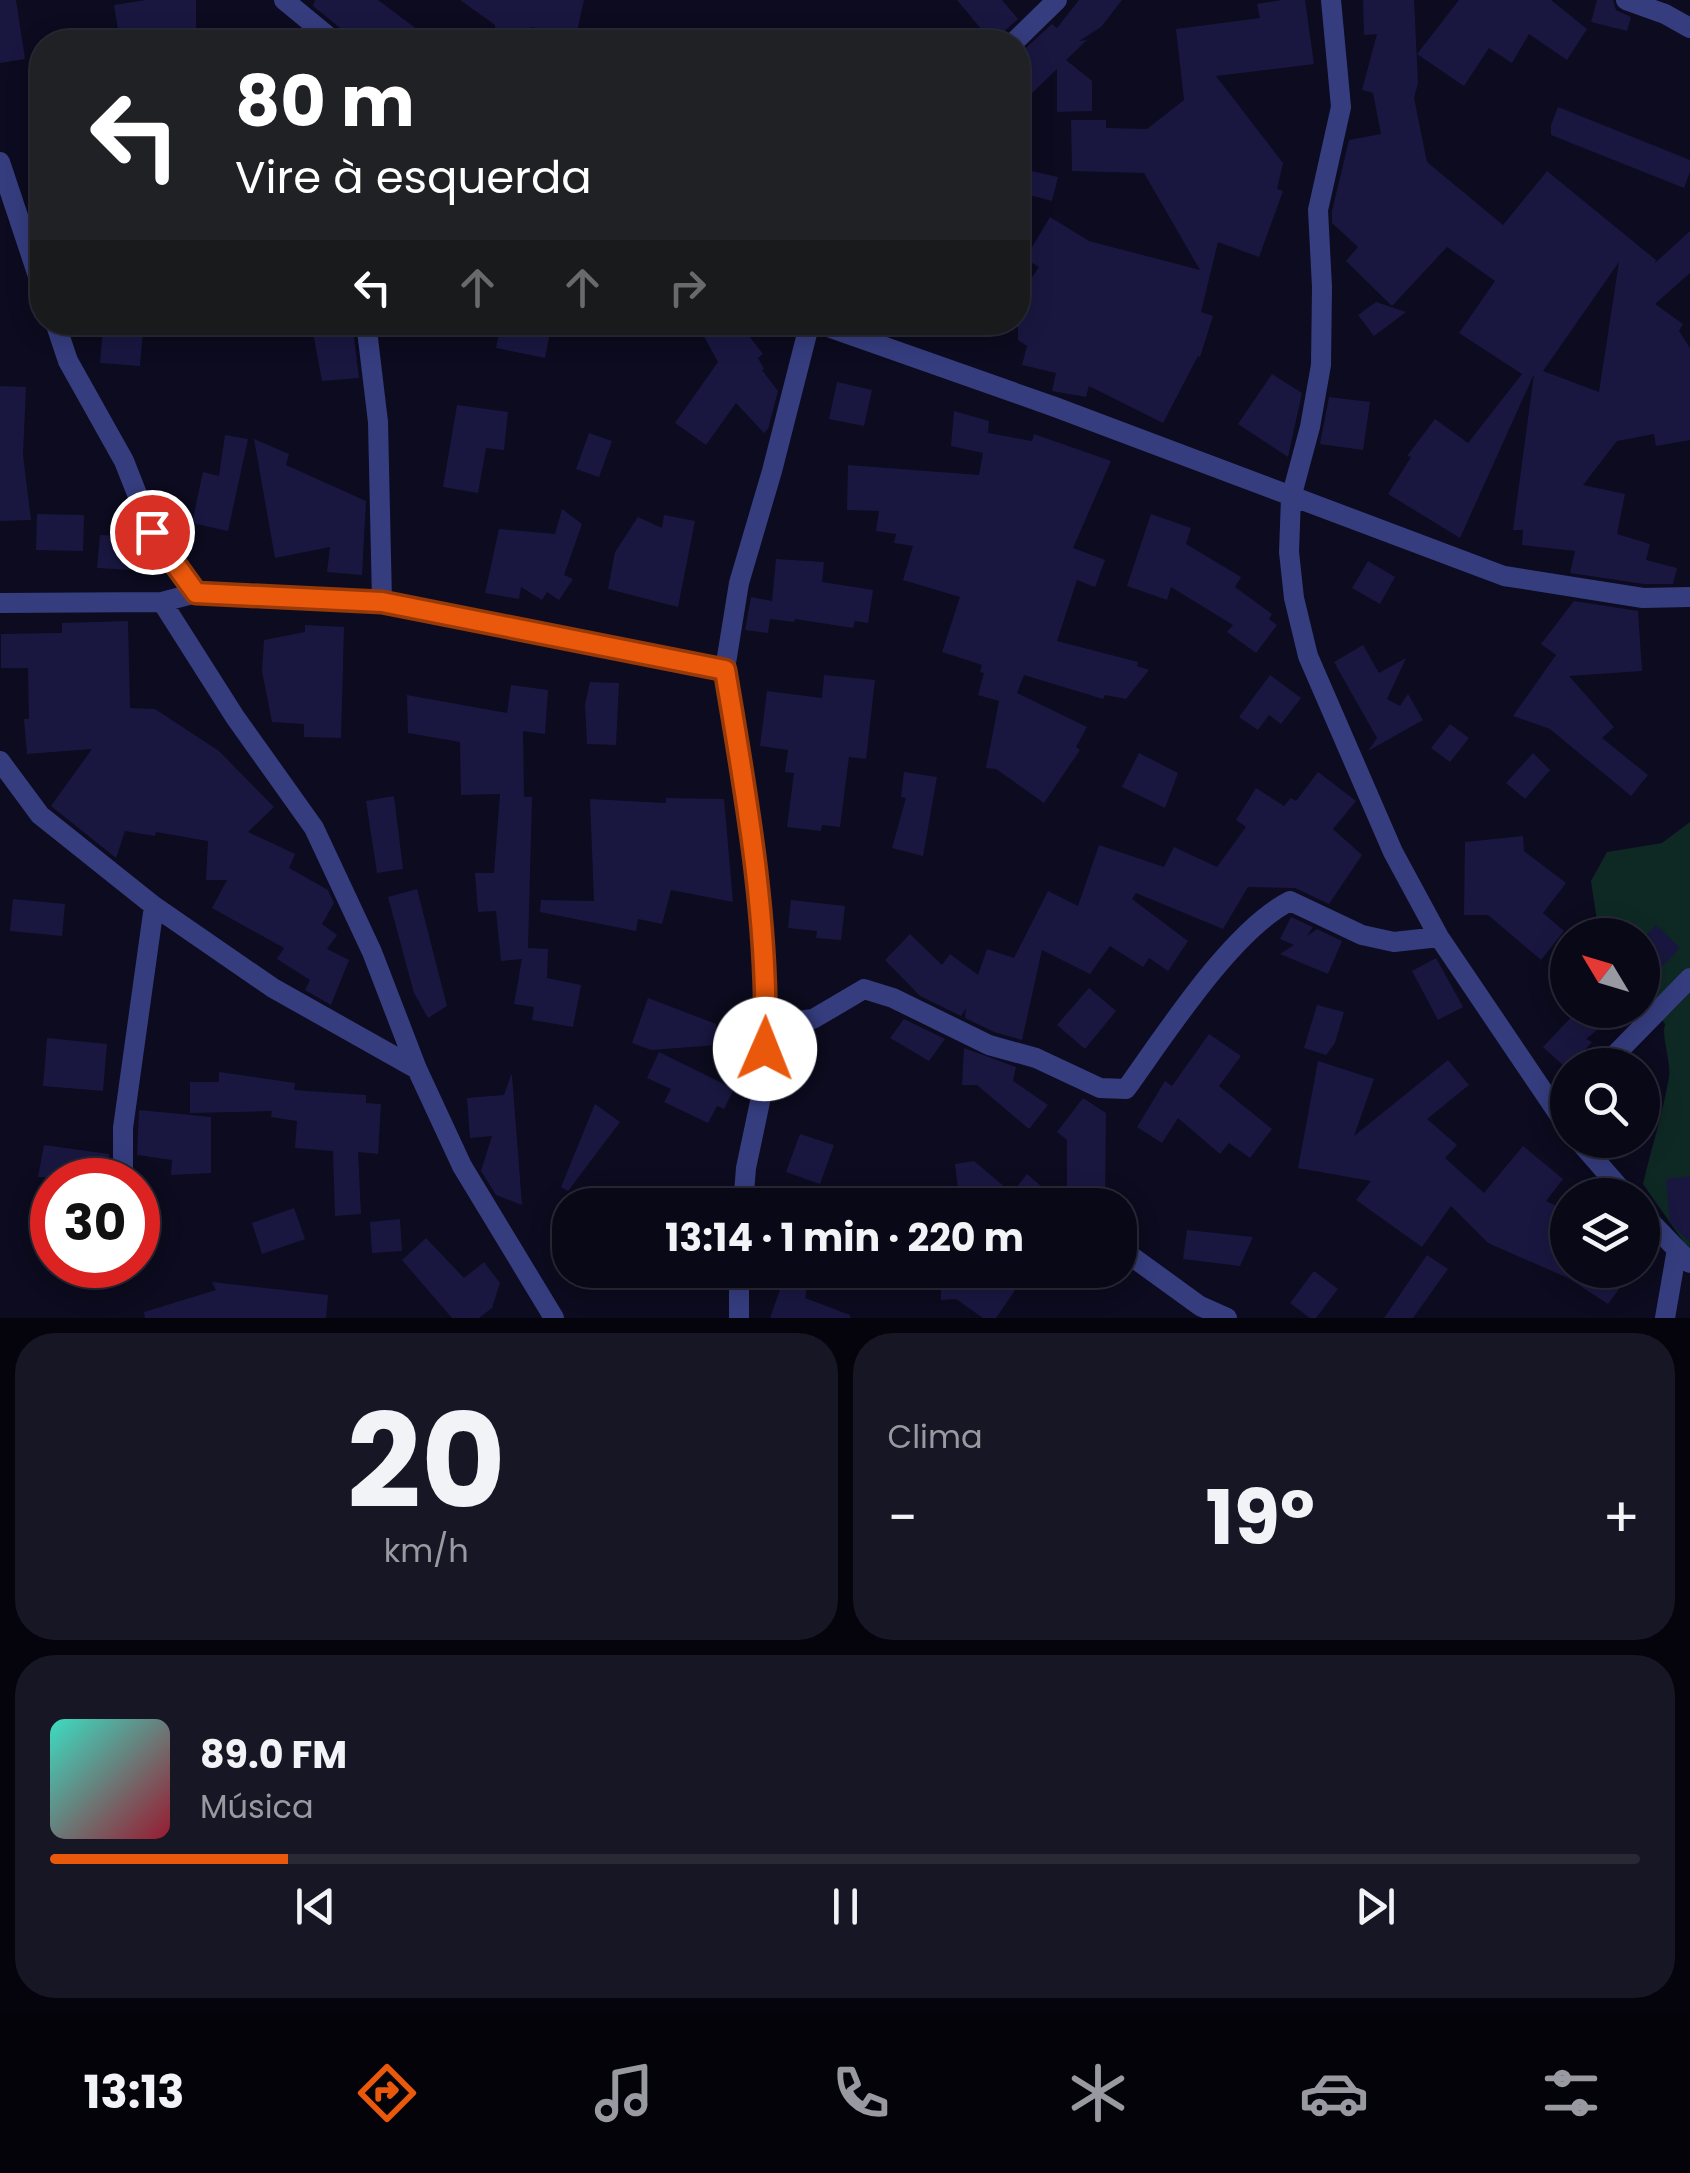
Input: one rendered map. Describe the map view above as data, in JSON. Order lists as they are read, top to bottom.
{
  "north": "top left",
  "page": {
    "turn": ["80 m", "Vire à esquerda"],
    "limit": "30",
    "trip": "13:14 · 1 min · 220 m",
    "tile": [
      ["20", "km/h"],
      "Clima"
    ],
    "heat": ["−", "19°", "+"],
    "song": ["89.0 FM", "Música"],
    "tabs": "13:13"
  }
}
